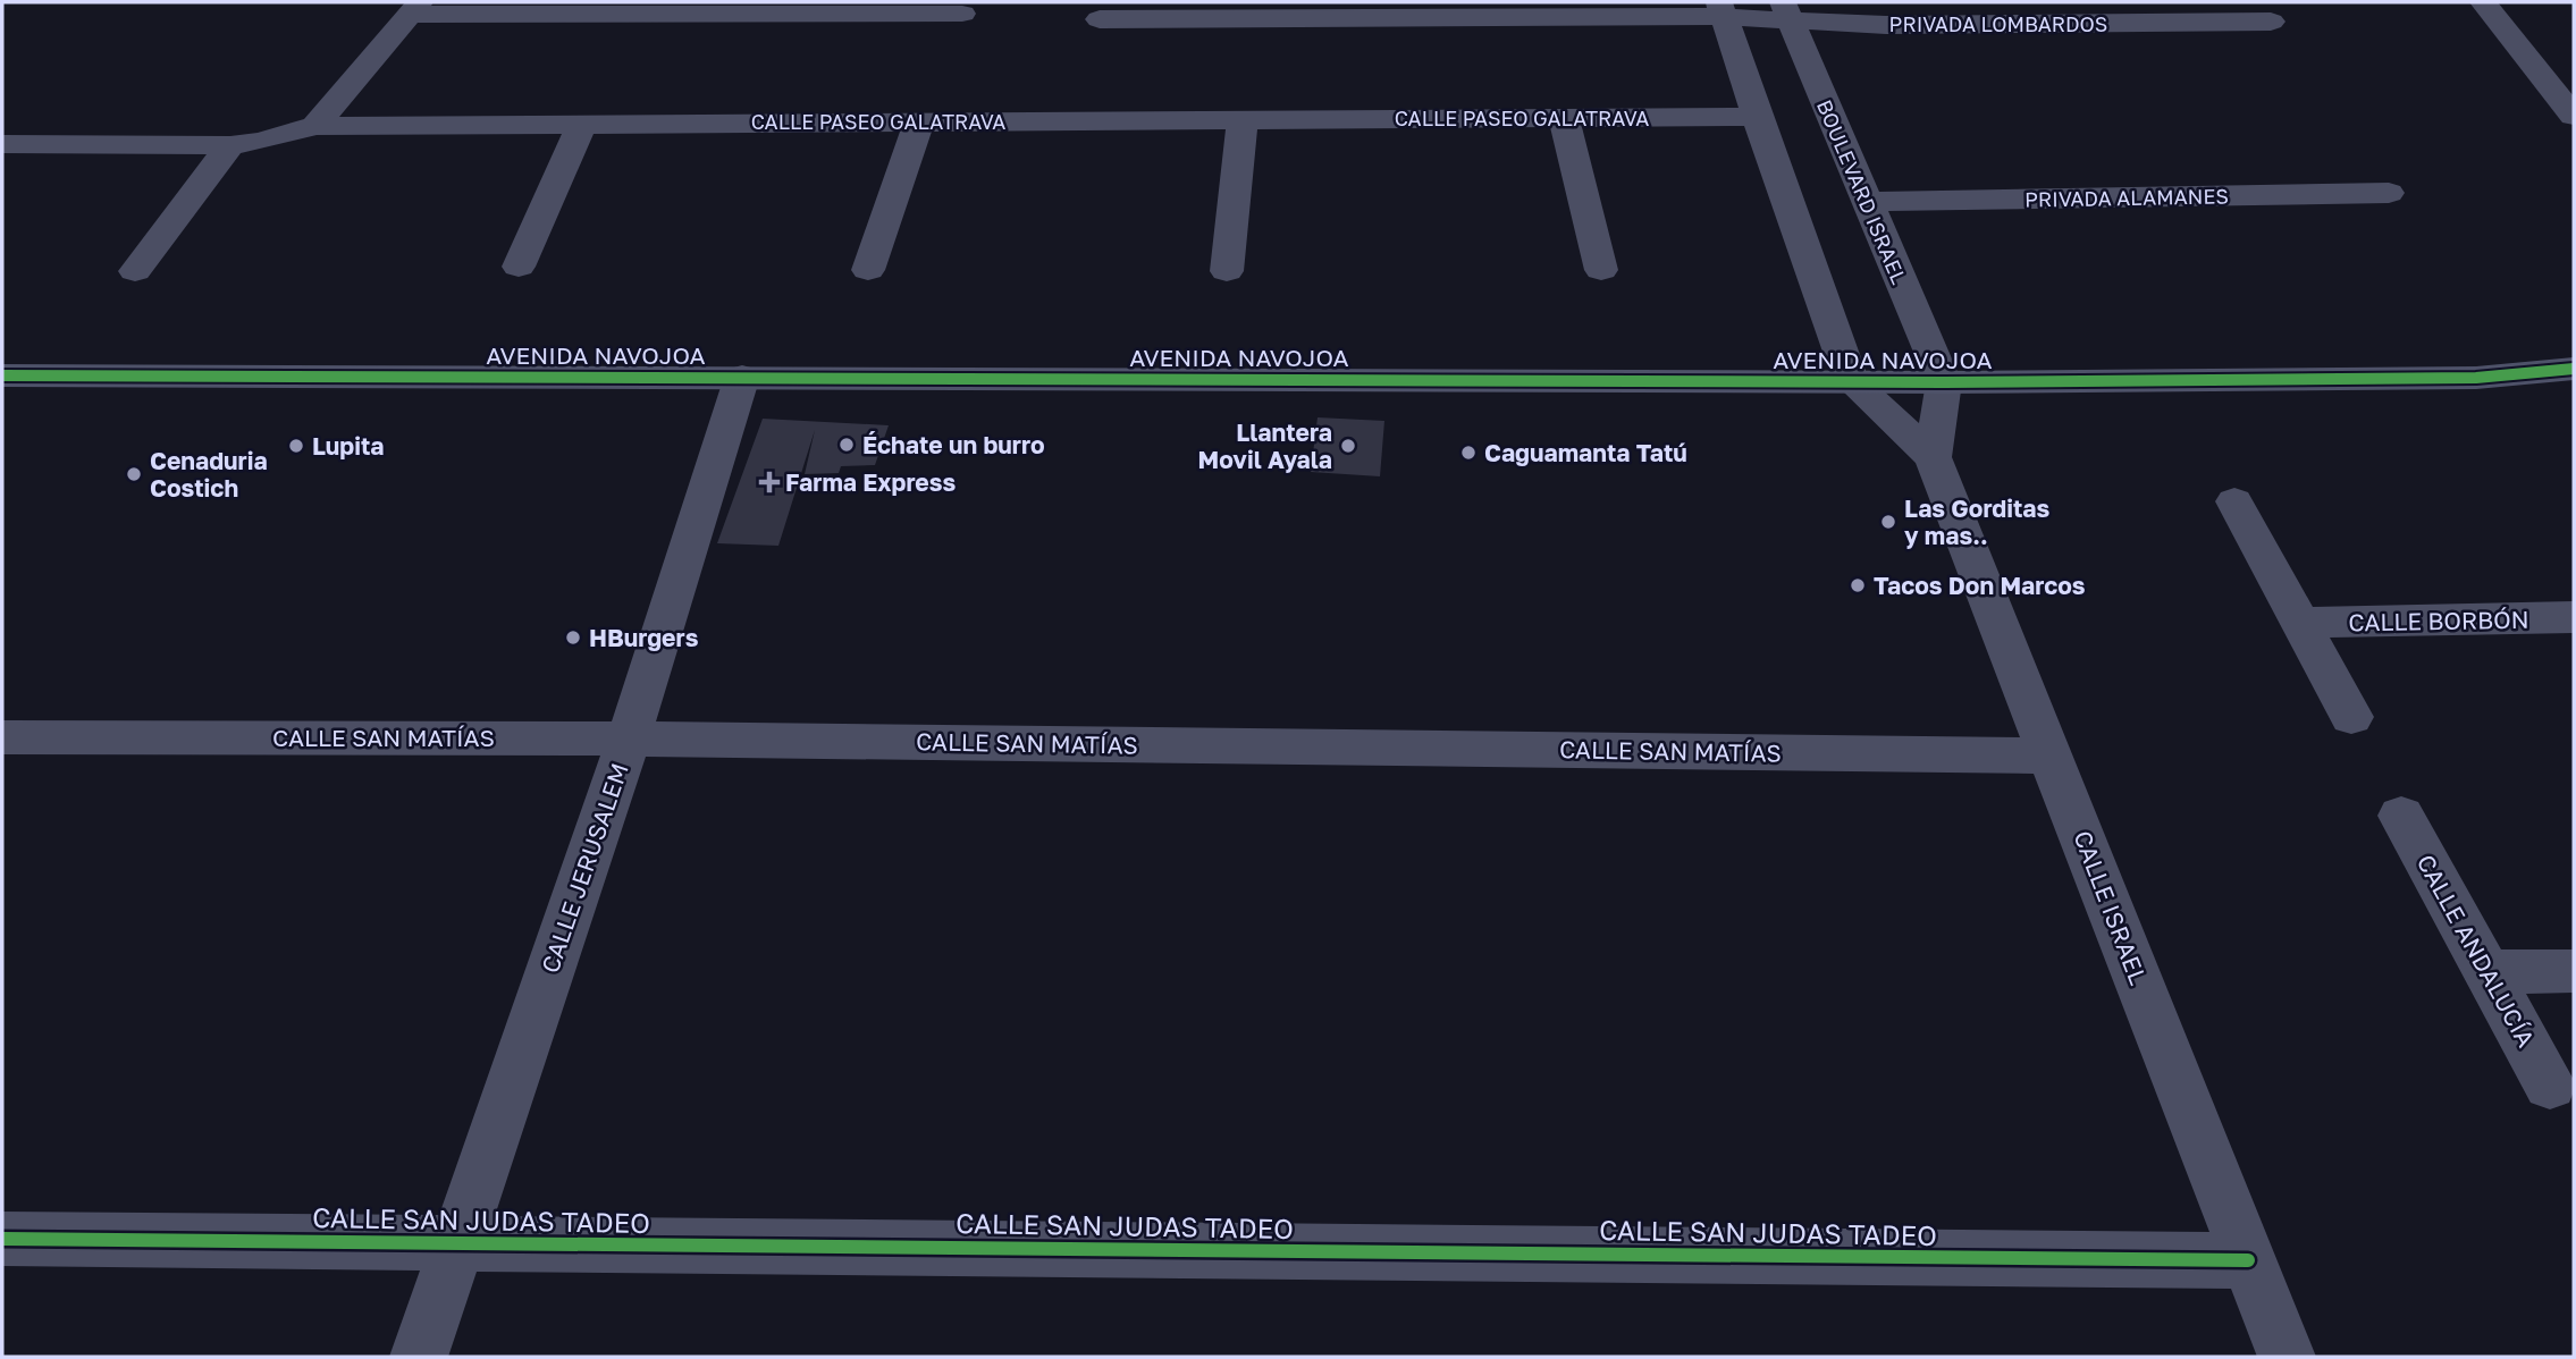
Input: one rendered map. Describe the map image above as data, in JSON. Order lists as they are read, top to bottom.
{
  "streets": {
    "street": [
      "PRIVADA LOMBARDOS",
      "CALLE PASEO GALATRAVA",
      "BOULEVARD ISRAEL",
      "PRIVADA ALAMANES",
      "AVENIDA NAVOJOA",
      "CALLE BORBÓN",
      "CALLE SAN MATÍAS",
      "CALLE JERUSALEM",
      "CALLE ISRAEL",
      "CALLE ANDALUCÍA",
      "CALLE SAN JUDAS TADEO"
    ]
  },
  "crossings": [
    ["PRIVADA LOMBARDOS", "BOULEVARD ISRAEL"],
    ["BOULEVARD ISRAEL", "PRIVADA ALAMANES"],
    ["BOULEVARD ISRAEL", "AVENIDA NAVOJOA"],
    ["AVENIDA NAVOJOA", "CALLE JERUSALEM"],
    ["AVENIDA NAVOJOA", "CALLE ISRAEL"],
    ["CALLE SAN MATÍAS", "CALLE JERUSALEM"],
    ["CALLE SAN MATÍAS", "CALLE ISRAEL"],
    ["CALLE JERUSALEM", "CALLE SAN JUDAS TADEO"],
    ["CALLE ISRAEL", "CALLE SAN JUDAS TADEO"]
  ],
  "places": {
    "other": [
      "Échate un burro",
      "Lupita",
      "Llantera Movil Ayala",
      "Caguamanta Tatú",
      "Cenaduria Costich",
      "Las Gorditas y mas..",
      "Tacos Don Marcos",
      "HBurgers"
    ],
    "health": ["Farma Express"]
  }
}
